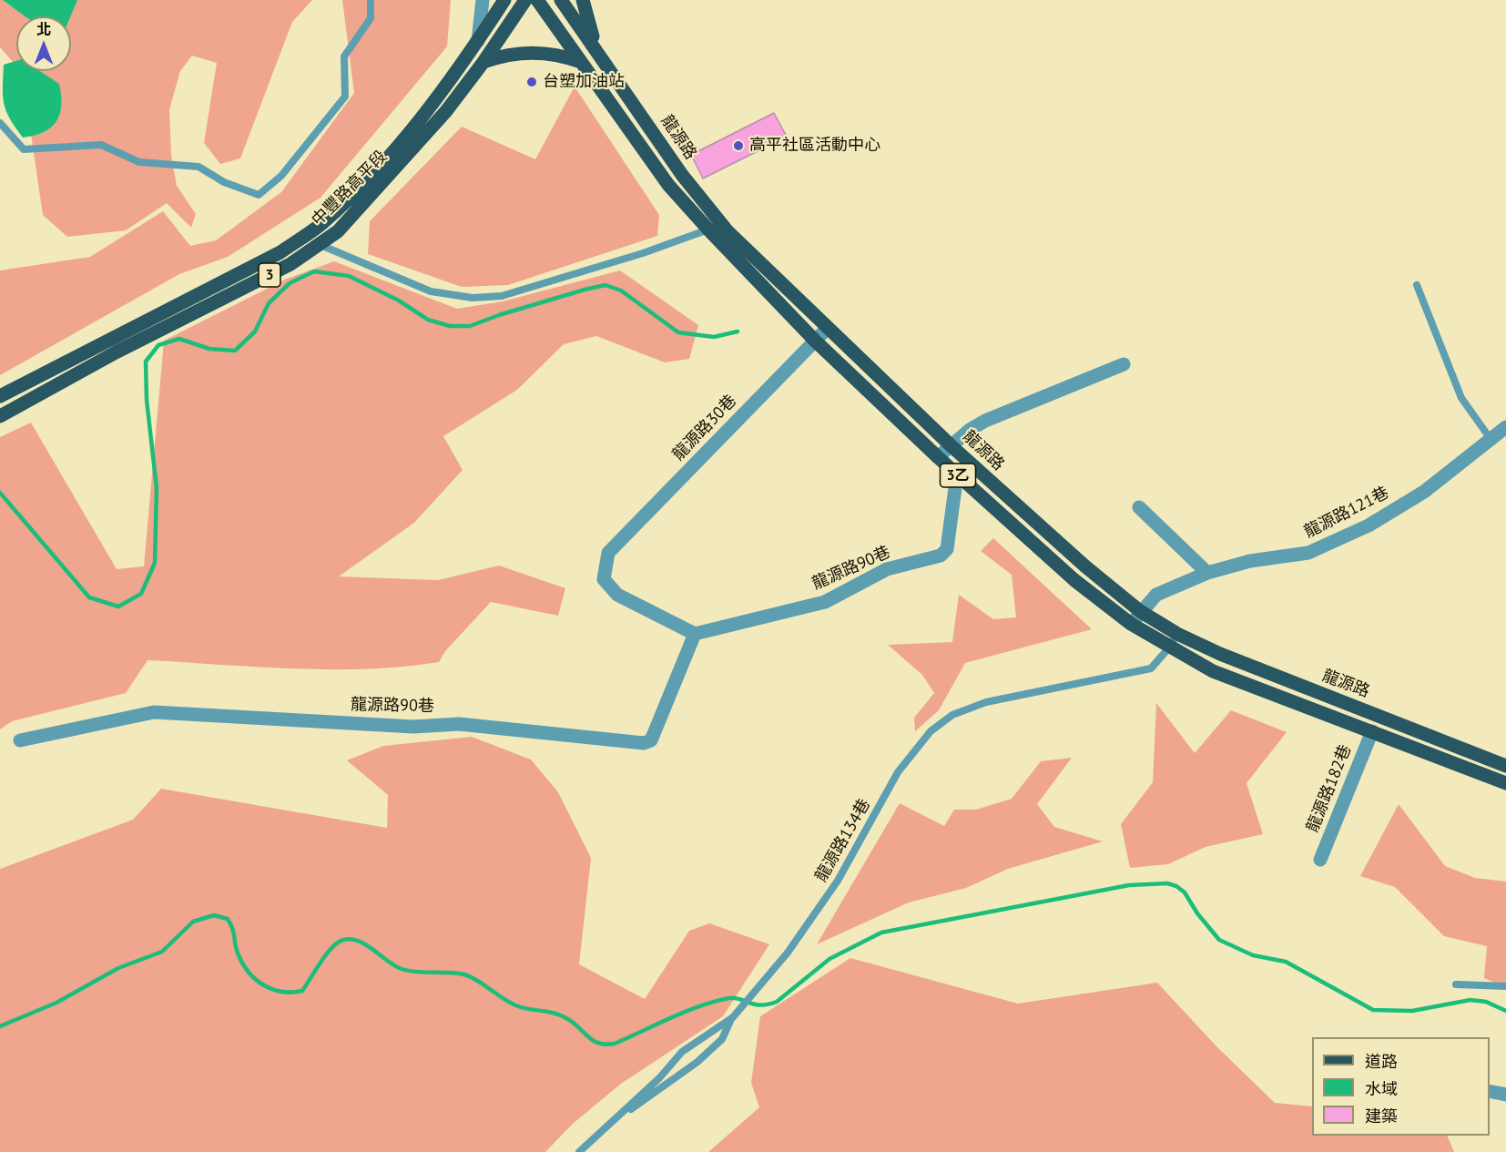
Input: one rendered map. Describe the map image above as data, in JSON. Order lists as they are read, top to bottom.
{
  "streets": {
    "main road": [
      "龍源路",
      "中豐路高平段",
      "3",
      "3乙"
    ],
    "street": [
      "龍源路30巷",
      "龍源路121巷",
      "龍源路90巷",
      "龍源路182巷"
    ],
    "lane": ["龍源路134巷"]
  },
  "crossings": [
    ["龍源路", "龍源路30巷"],
    ["龍源路", "龍源路121巷"],
    ["龍源路", "龍源路134巷"],
    ["龍源路30巷", "3乙"],
    ["龍源路30巷", "龍源路90巷"],
    ["3乙", "龍源路121巷"],
    ["3乙", "龍源路90巷"],
    ["3乙", "龍源路182巷"],
    ["3乙", "龍源路134巷"]
  ],
  "places": ["台塑加油站", "高平社區活動中心"],
  "legend": ["道路", "水域", "建築"],
  "north": "top"
}
